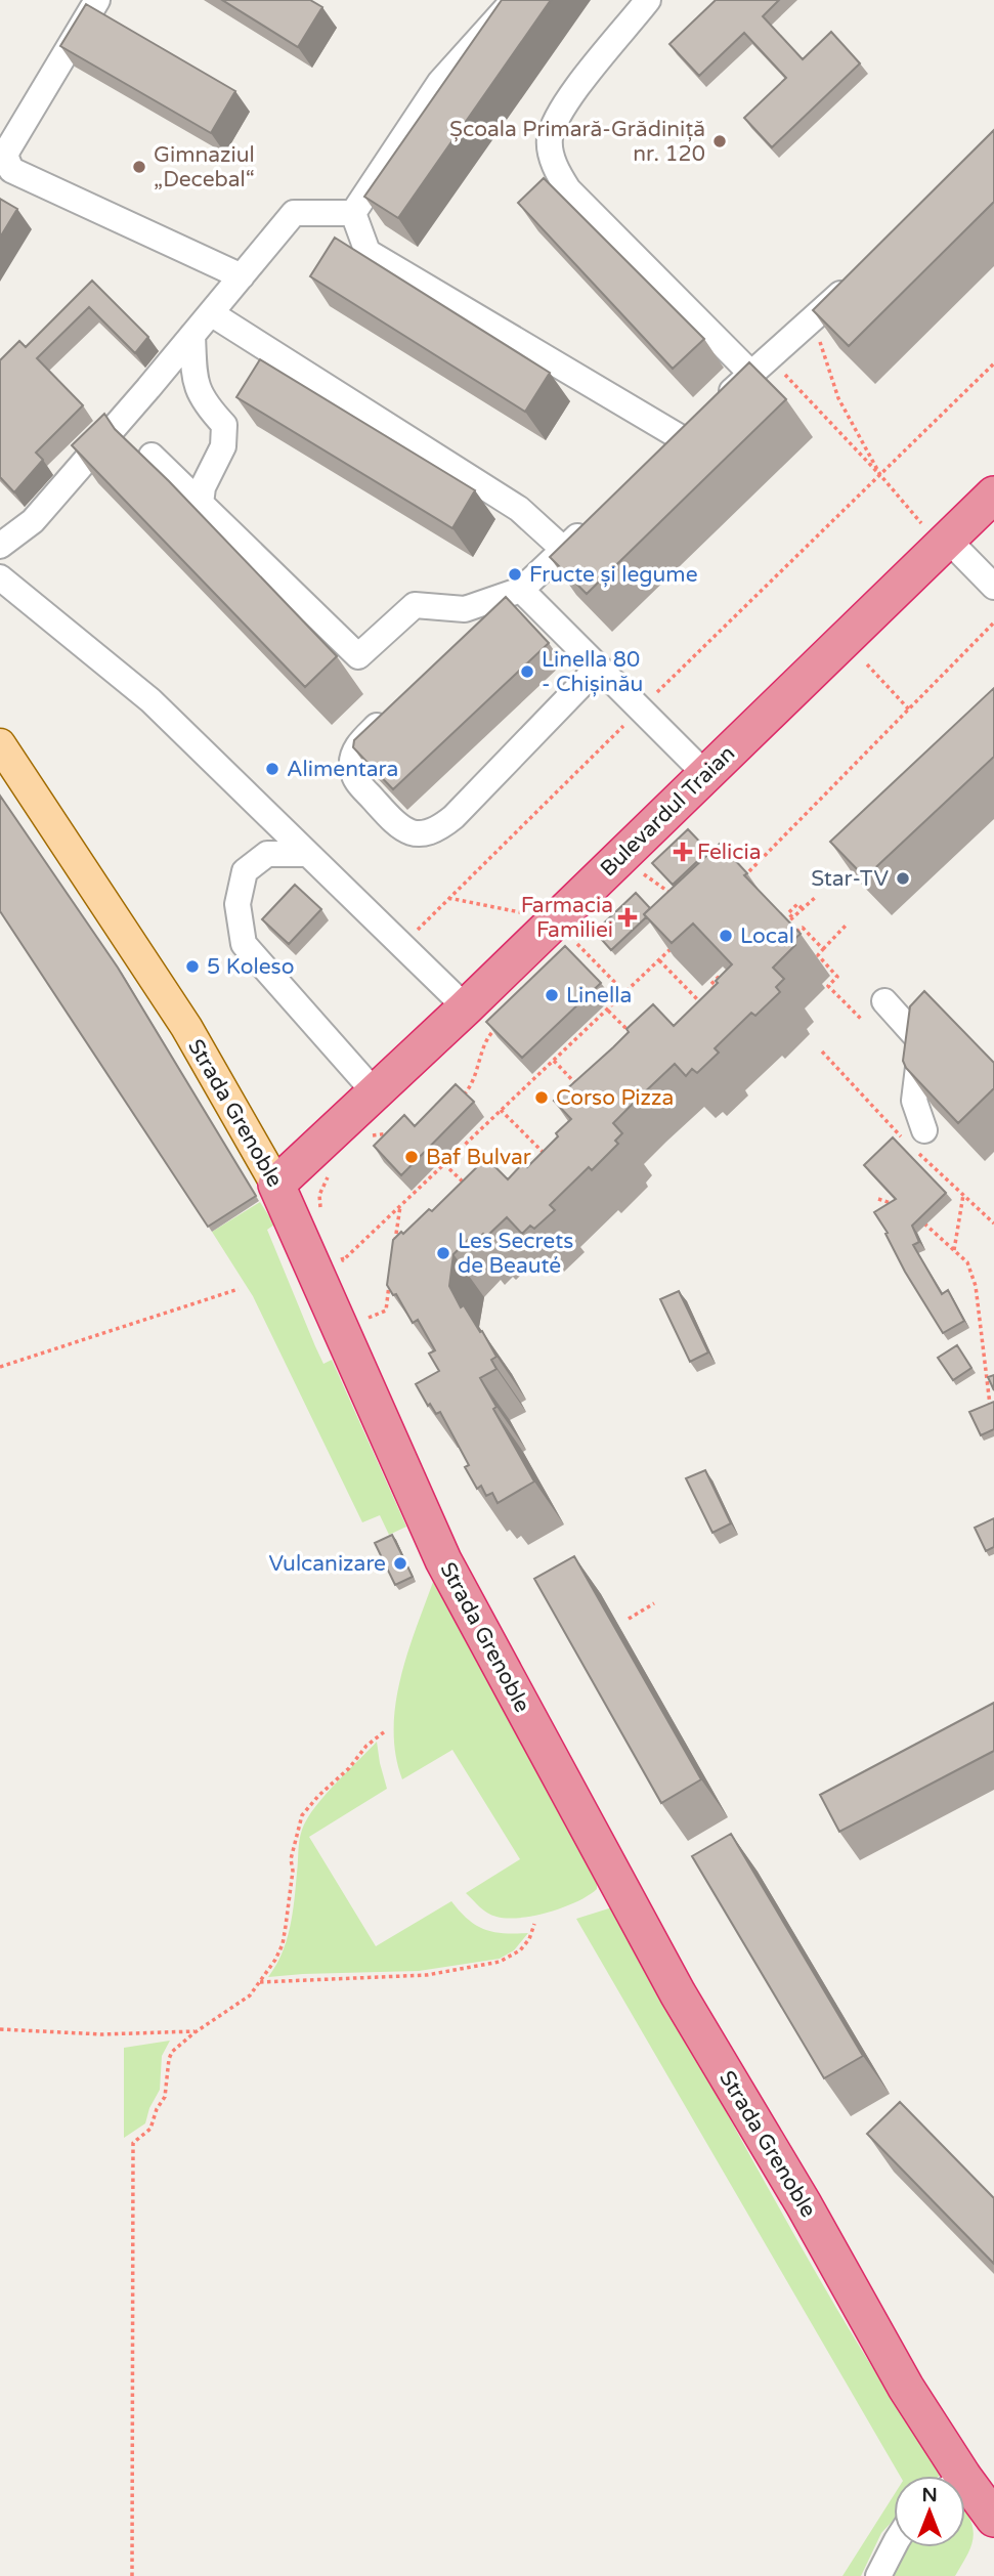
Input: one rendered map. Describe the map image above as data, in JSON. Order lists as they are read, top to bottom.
{
  "streets": {
    "highway": ["Bulevardul Traian", "Strada Grenoble"]
  },
  "crossings": [
    ["Bulevardul Traian", "Strada Grenoble"]
  ],
  "places": {
    "other": [
      "Școala Primară-Grădiniță nr. 120",
      "Gimnaziul „Decebal“",
      "Fructe și legume",
      "Linella 80 - Chișinău",
      "Alimentara",
      "Star-TV",
      "Local",
      "5 Koleso",
      "Linella",
      "Corso Pizza",
      "Baf Bulvar",
      "Les Secrets de Beauté",
      "Vulcanizare"
    ],
    "health": ["Felicia", "Farmacia Familiei"]
  },
  "north": "top"
}
